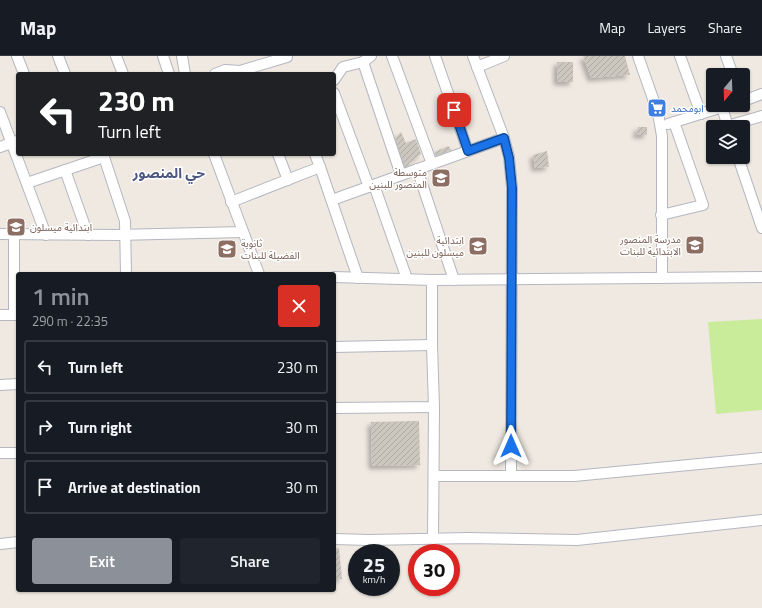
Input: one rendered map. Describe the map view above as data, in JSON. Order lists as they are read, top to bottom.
{
  "districts": ["حي المنصور"],
  "places": {
    "supermarket": ["ابومحمد"],
    "school or university": [
      "متوسطة المنصور للبنين",
      "ابتدائية ميسلون",
      "مدرسة المنصور الابتدائية للبنات",
      "ابتدائية ميسلون للبنين",
      "ثانوية الفضيلة للبنات"
    ]
  },
  "north": "bottom",
  "page": {
    "header": "Map",
    "nav": ["Map", "Layers", "Share"],
    "turn": ["230 m", "Turn left"],
    "heading": ["1 min", "290 m · 22:35"],
    "list": [
      {
        "name": "Turn left",
        "value": "230 m"
      },
      {
        "name": "Turn right",
        "value": "30 m"
      },
      {
        "name": "Arrive at destination",
        "value": "30 m"
      }
    ],
    "buttons": ["Exit", "Share"],
    "speed": "25 km/h",
    "limit": "30"
  }
}
